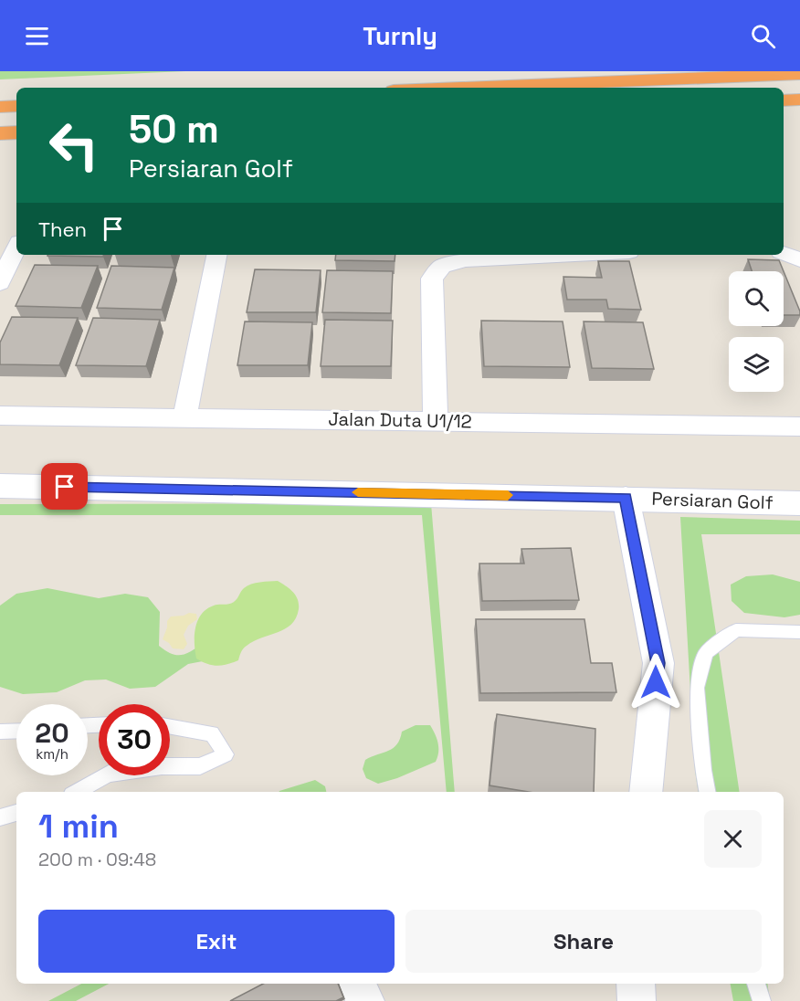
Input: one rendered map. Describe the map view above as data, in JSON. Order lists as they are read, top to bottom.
{
  "streets": {
    "street": ["Jalan Duta U1/12", "Persiaran Golf"]
  },
  "page": {
    "header": "Turnly",
    "turn": ["50 m", "Persiaran Golf"],
    "then": "Then",
    "speed": "20 km/h",
    "limit": "30",
    "heading": ["1 min", "200 m · 09:48"],
    "buttons": ["Exit", "Share"]
  }
}
